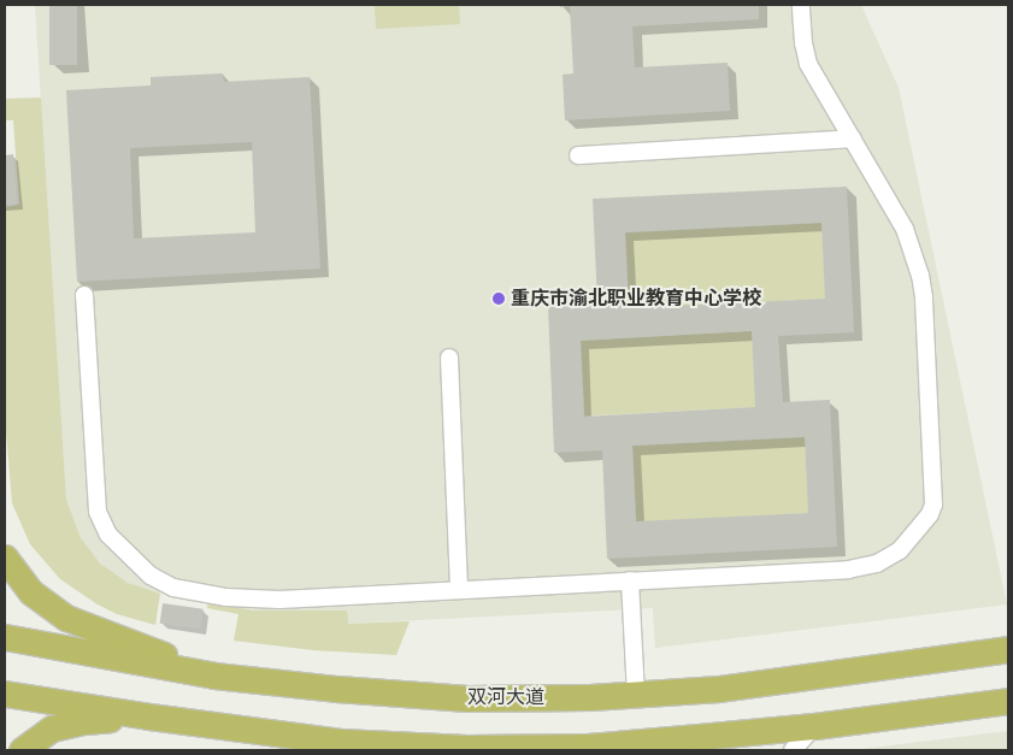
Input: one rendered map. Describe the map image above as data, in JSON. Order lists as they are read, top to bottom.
{
  "streets": {
    "main road": ["双河大道"]
  },
  "places": ["重庆市渝北职业教育中心学校"]
}
